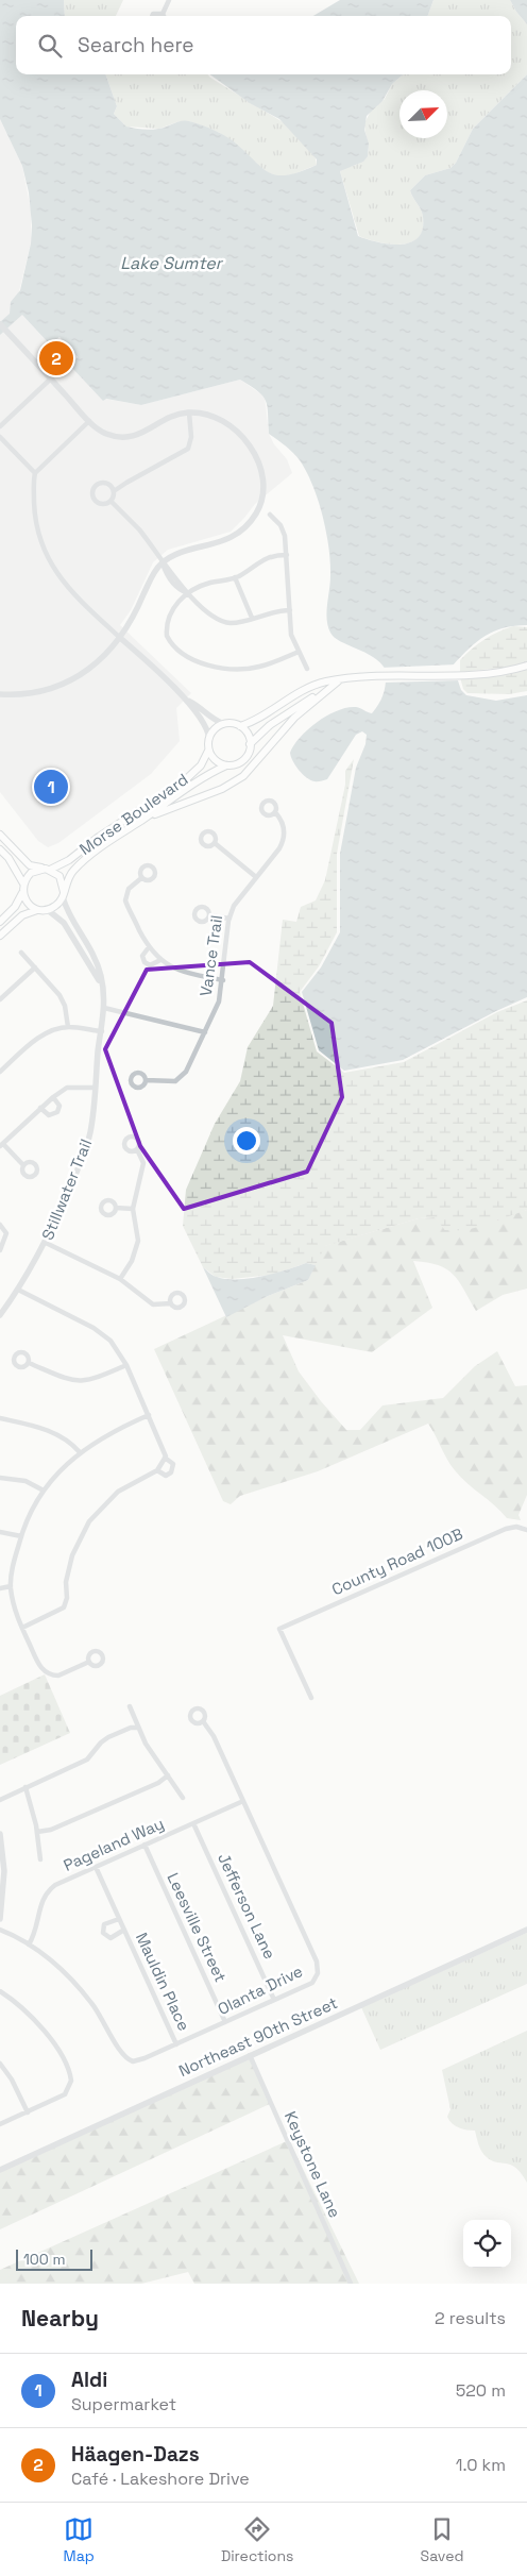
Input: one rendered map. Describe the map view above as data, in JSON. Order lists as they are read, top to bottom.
{
  "streets": {
    "main road": ["Morse Boulevard"],
    "street": [
      "Vance Trail",
      "Stillwater Trail",
      "County Road 100B",
      "Pageland Way",
      "Jefferson Lane",
      "Leesville Street",
      "Mauldin Place",
      "Olanta Drive",
      "Northeast 90th Street",
      "Keystone Lane"
    ]
  },
  "crossings": [
    ["Morse Boulevard", "Stillwater Trail"],
    ["Pageland Way", "Jefferson Lane"],
    ["Pageland Way", "Leesville Street"],
    ["Pageland Way", "Mauldin Place"],
    ["Pageland Way", "Olanta Drive"],
    ["Jefferson Lane", "Olanta Drive"],
    ["Leesville Street", "Olanta Drive"],
    ["Mauldin Place", "Olanta Drive"],
    ["Northeast 90th Street", "Keystone Lane"]
  ],
  "water": ["Lake Sumter"],
  "scale_bar": "100 m",
  "north": "top right",
  "page": {
    "search": "Search here",
    "pins": ["2", "1"],
    "scale": "100 m",
    "heading": ["Nearby", "2 results"],
    "list": [
      {
        "mark": "1",
        "name": "Aldi",
        "note": "Supermarket",
        "value": "520 m"
      },
      {
        "mark": "2",
        "name": "Häagen-Dazs",
        "note": "Café · Lakeshore Drive",
        "value": "1.0 km"
      }
    ],
    "nav": ["Map", "Directions", "Saved"]
  }
}
